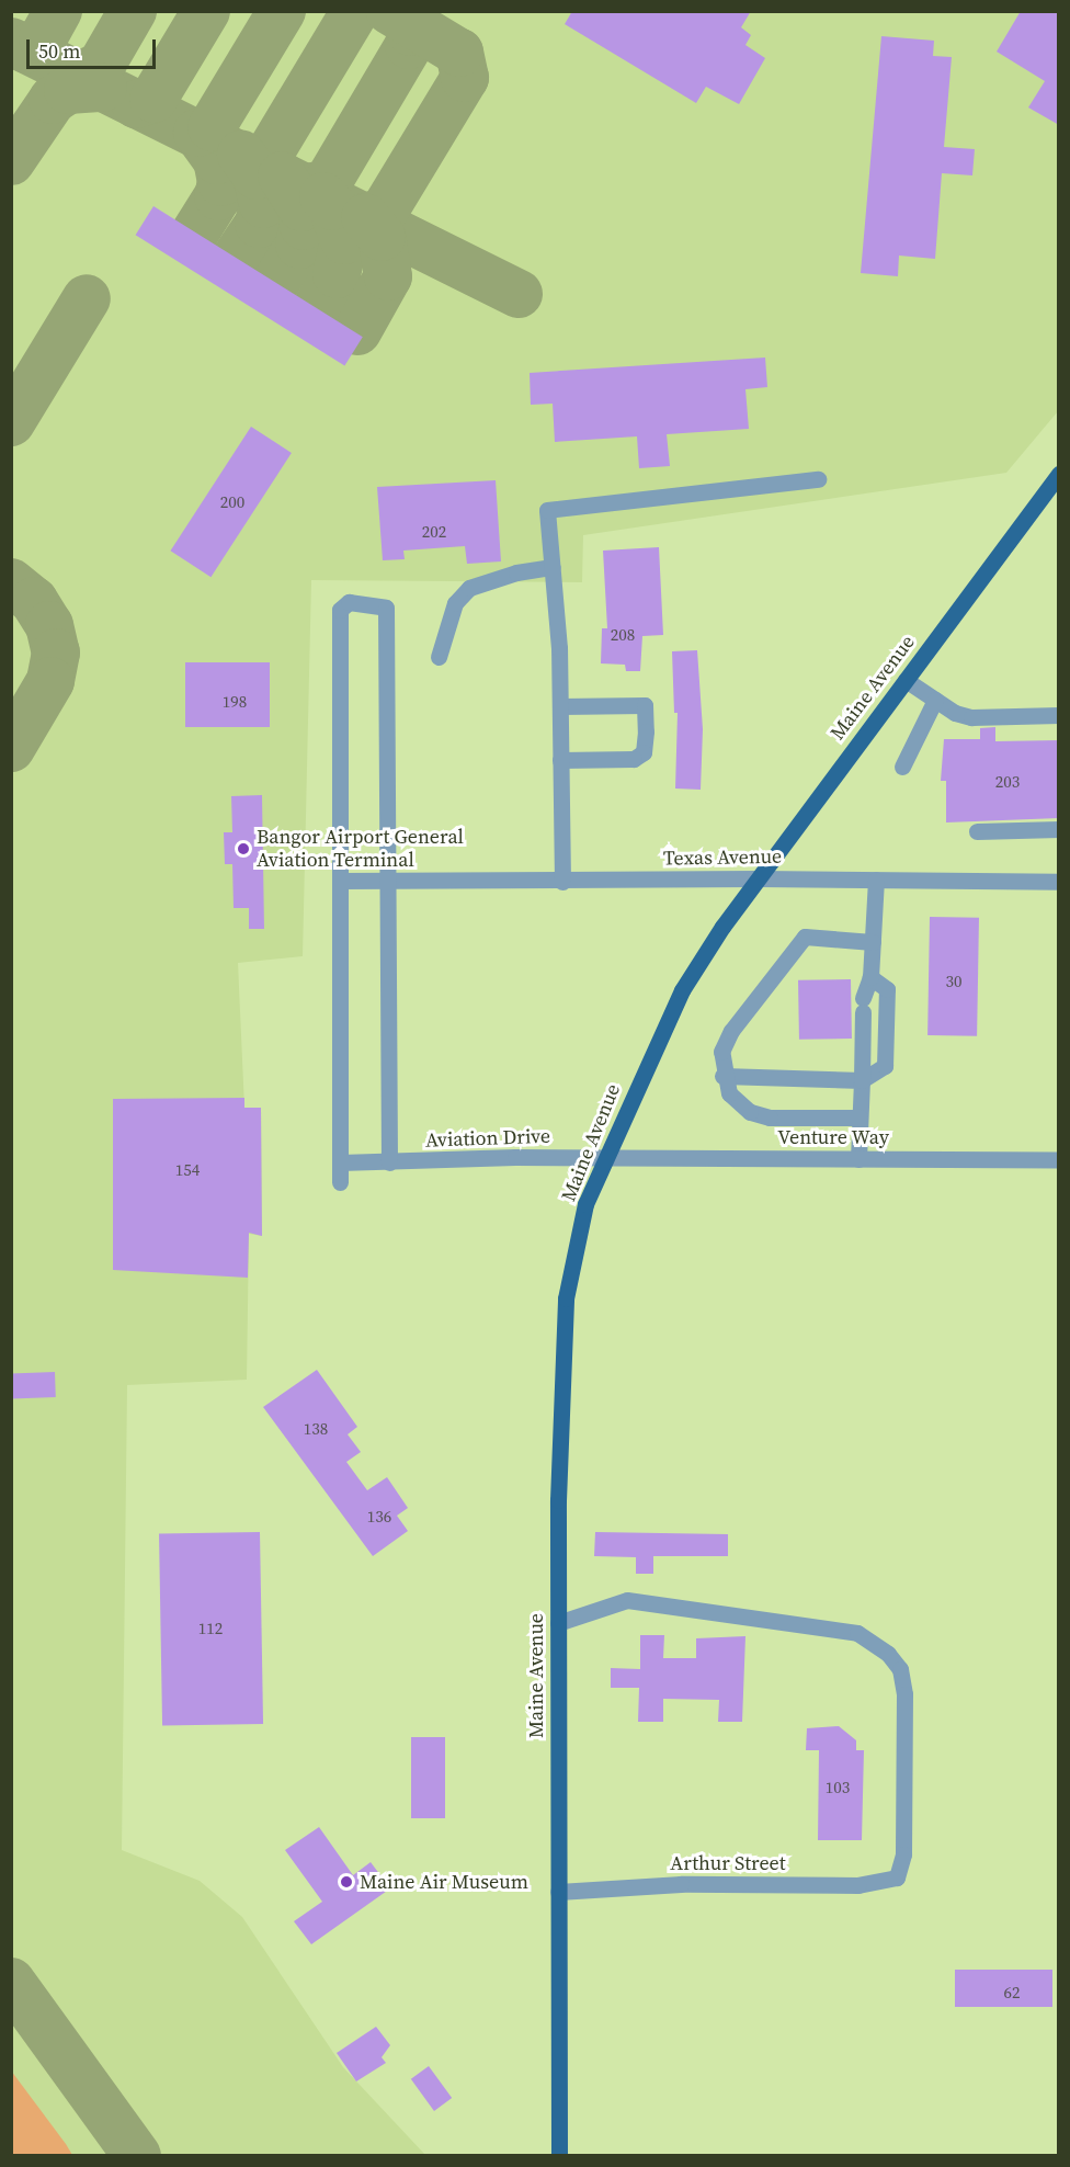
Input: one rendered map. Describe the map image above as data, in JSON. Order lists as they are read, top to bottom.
{
  "streets": {
    "main road": ["Maine Avenue"],
    "street": [
      "Texas Avenue",
      "Venture Way",
      "Aviation Drive",
      "Arthur Street"
    ]
  },
  "crossings": [
    ["Maine Avenue", "Texas Avenue"],
    ["Maine Avenue", "Venture Way"],
    ["Maine Avenue", "Aviation Drive"],
    ["Maine Avenue", "Arthur Street"],
    ["Venture Way", "Aviation Drive"]
  ],
  "places": ["Bangor Airport General Aviation Terminal", "Maine Air Museum"],
  "house_numbers": [
    "200",
    "202",
    "208",
    "198",
    "203",
    "30",
    "154",
    "138",
    "136",
    "112",
    "103",
    "62"
  ],
  "scale_bar": "50 m"
}
